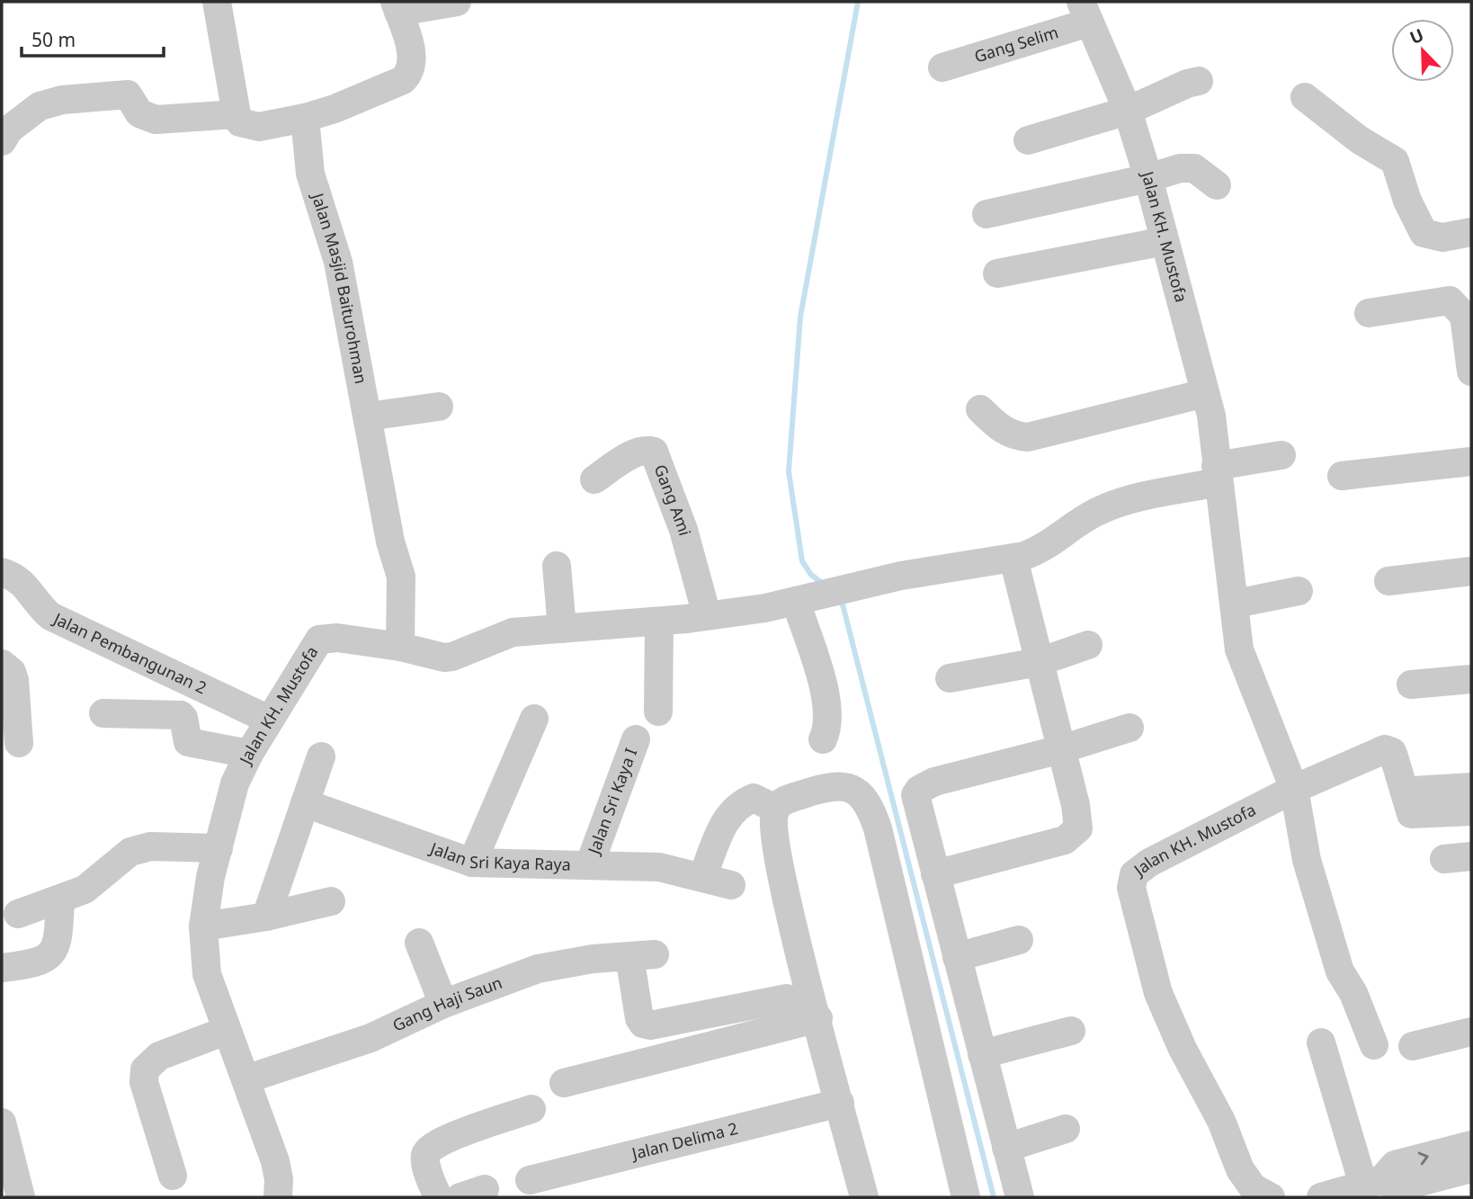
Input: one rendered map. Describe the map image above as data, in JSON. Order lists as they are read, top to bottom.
{
  "streets": {
    "street": [
      "Gang Selim",
      "Jalan KH. Mustofa",
      "Jalan Masjid Baiturohman",
      "Gang Ami",
      "Jalan Pembangunan 2",
      "Jalan Sri Kaya I",
      "Jalan Sri Kaya Raya",
      "Gang Haji Saun",
      "Jalan Delima 2"
    ]
  },
  "crossings": [
    ["Gang Selim", "Jalan KH. Mustofa"],
    ["Jalan KH. Mustofa", "Jalan Masjid Baiturohman"],
    ["Jalan KH. Mustofa", "Gang Ami"],
    ["Jalan KH. Mustofa", "Jalan Pembangunan 2"],
    ["Jalan KH. Mustofa", "Gang Haji Saun"],
    ["Jalan Sri Kaya I", "Jalan Sri Kaya Raya"]
  ],
  "scale_bar": "50 m",
  "north": "top left"
}
